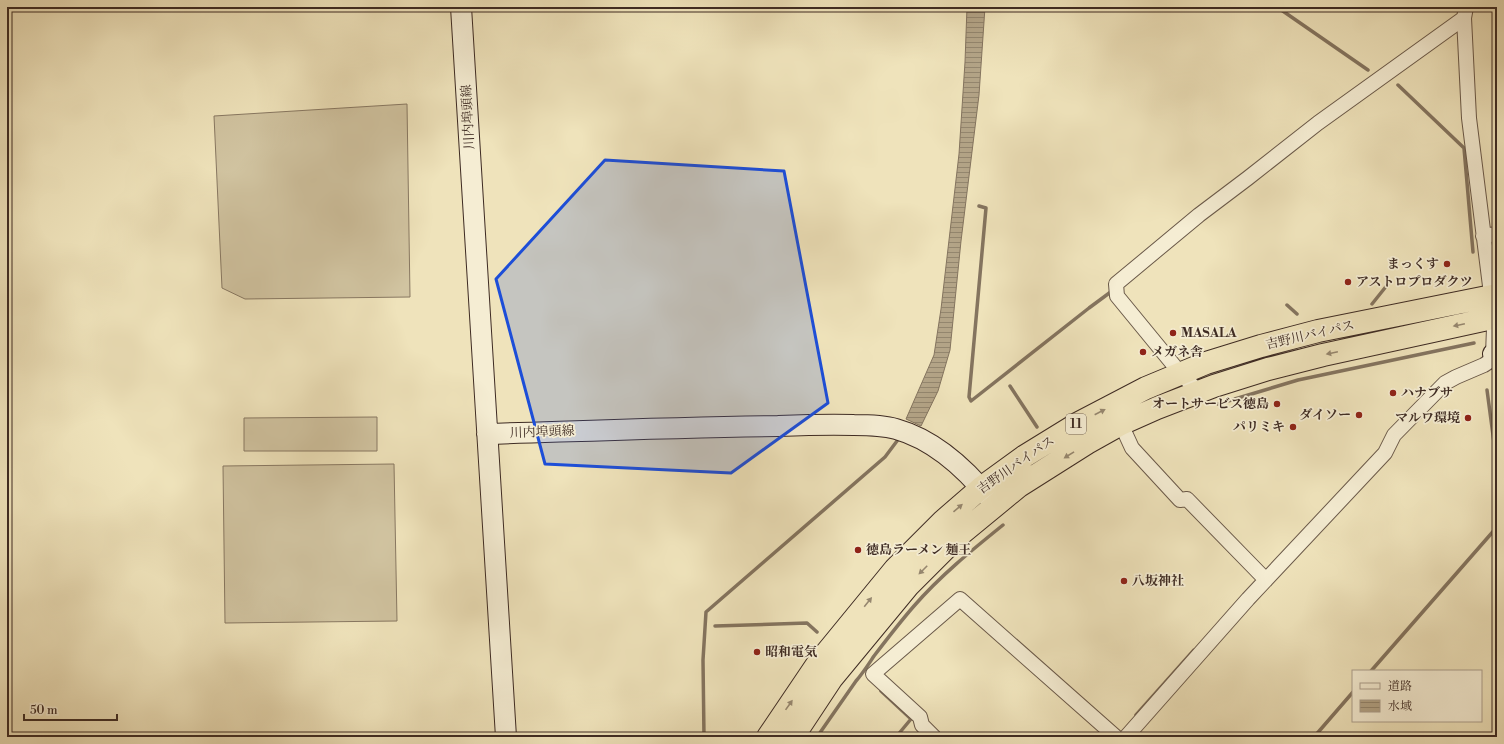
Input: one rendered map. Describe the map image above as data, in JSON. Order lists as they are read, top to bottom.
{
  "streets": {
    "highway": ["吉野川バイパス", "11"],
    "main road": ["川内埠頭線"]
  },
  "crossings": [
    ["川内埠頭線", "吉野川バイパス"]
  ],
  "places": [
    "まっくす",
    "アストロプロダクツ",
    "MASALA",
    "メガネ舎",
    "ハナブサ",
    "オートサービス徳島",
    "ダイソー",
    "マルワ環境",
    "パリミキ",
    "徳島ラーメン 麺王",
    "八坂神社",
    "昭和電気"
  ],
  "legend": ["道路", "水域"],
  "scale_bar": "50 m"
}
